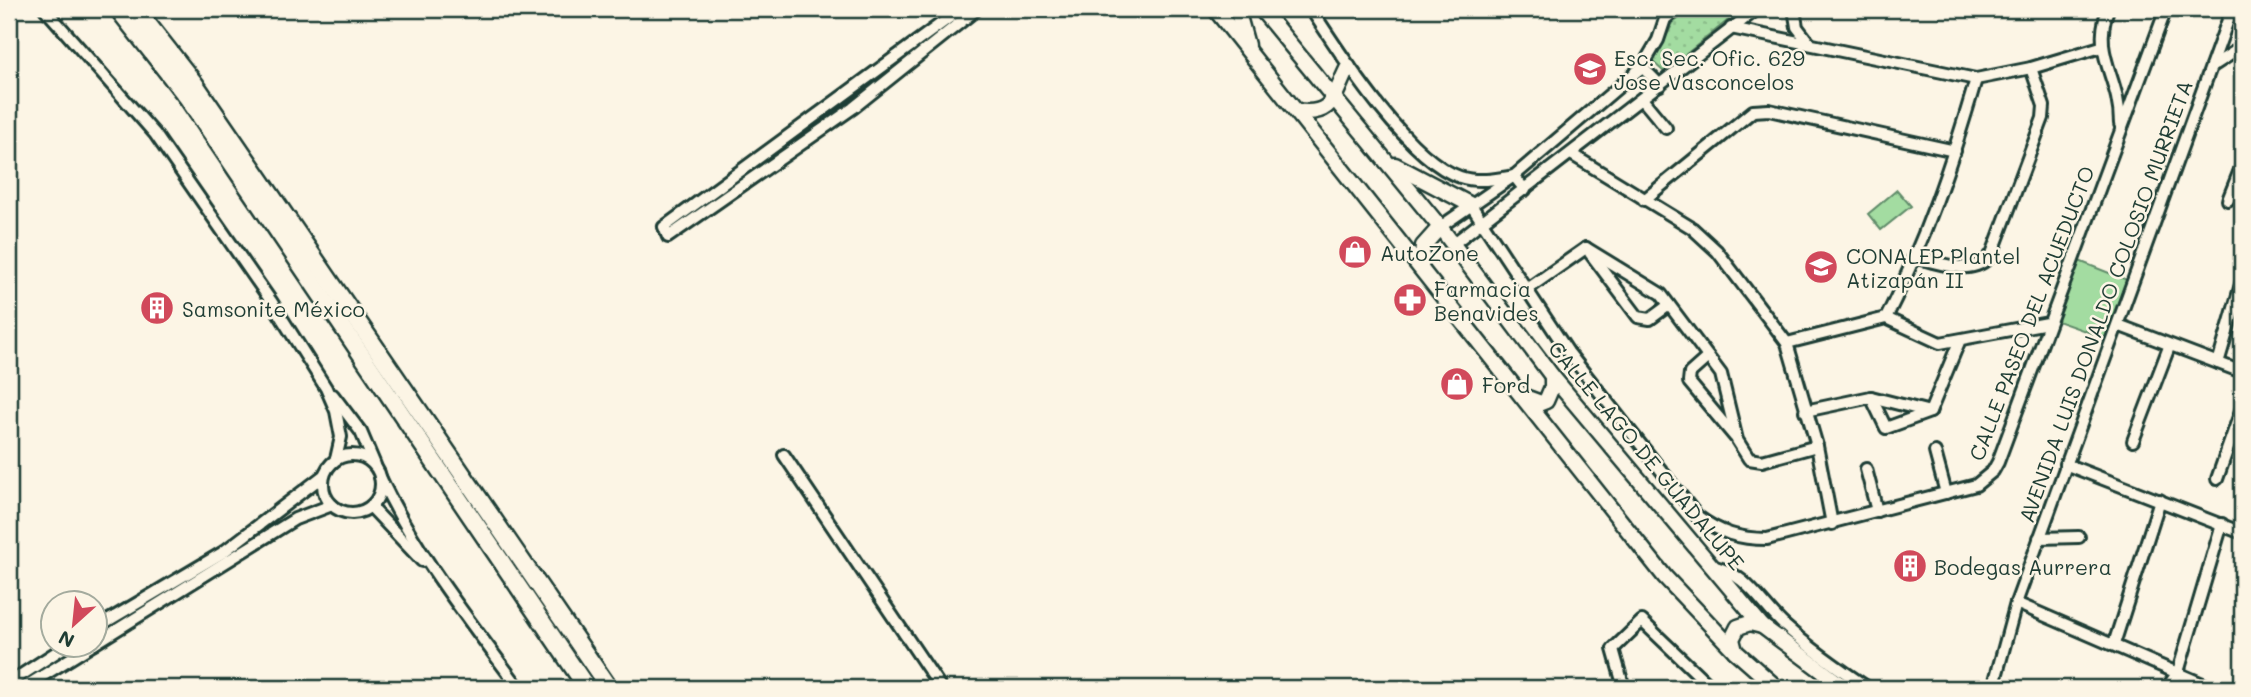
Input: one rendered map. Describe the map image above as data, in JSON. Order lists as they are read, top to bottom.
{
  "streets": {
    "main road": ["CALLE LAGO DE GUADALUPE"],
    "street": ["AVENIDA LUIS DONALDO COLOSIO MURRIETA", "CALLE PASEO DEL ACUEDUCTO"]
  },
  "places": {
    "school or university": ["Esc. Sec. Ofic. 629 Jose Vasconcelos", "CONALEP Plantel Atizapán II"],
    "shop": ["AutoZone", "Ford"],
    "pharmacy": ["Farmacia Benavides"],
    "building": ["Samsonite México", "Bodegas Aurrera"]
  },
  "north": "bottom left"
}
